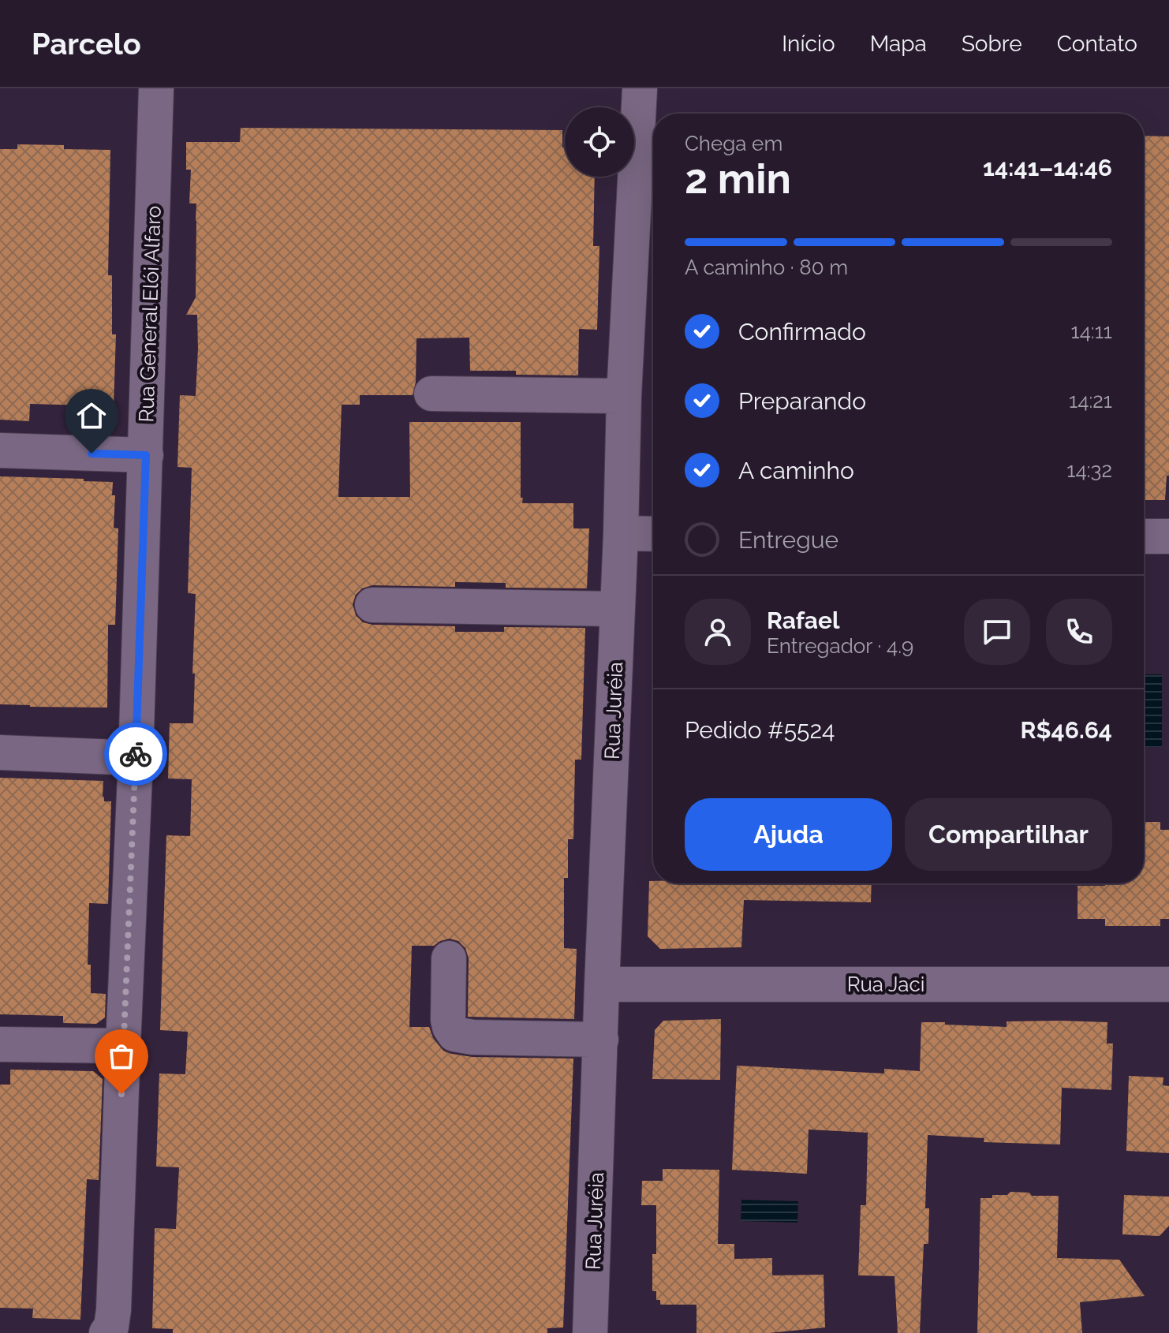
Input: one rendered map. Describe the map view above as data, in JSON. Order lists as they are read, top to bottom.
{
  "streets": {
    "street": ["Rua General Elói Alfaro", "Rua Juréia", "Rua Jaci"]
  },
  "crossings": [
    ["Rua Juréia", "Rua Jaci"]
  ],
  "page": {
    "header": "Parcelo",
    "nav": [
      "Início",
      "Mapa",
      "Sobre",
      "Contato"
    ],
    "heading": ["2 min", "Chega em", "14:41–14:46"],
    "panel": [
      "Rafael",
      "Entregador · 4.9",
      "Pedido #5524",
      "R$46.64"
    ],
    "bar": "A caminho · 80 m",
    "list": [
      ["Confirmado", "14:11"],
      ["Preparando", "14:21"],
      ["A caminho", "14:32"],
      "Entregue"
    ],
    "buttons": ["Ajuda", "Compartilhar"]
  }
}
